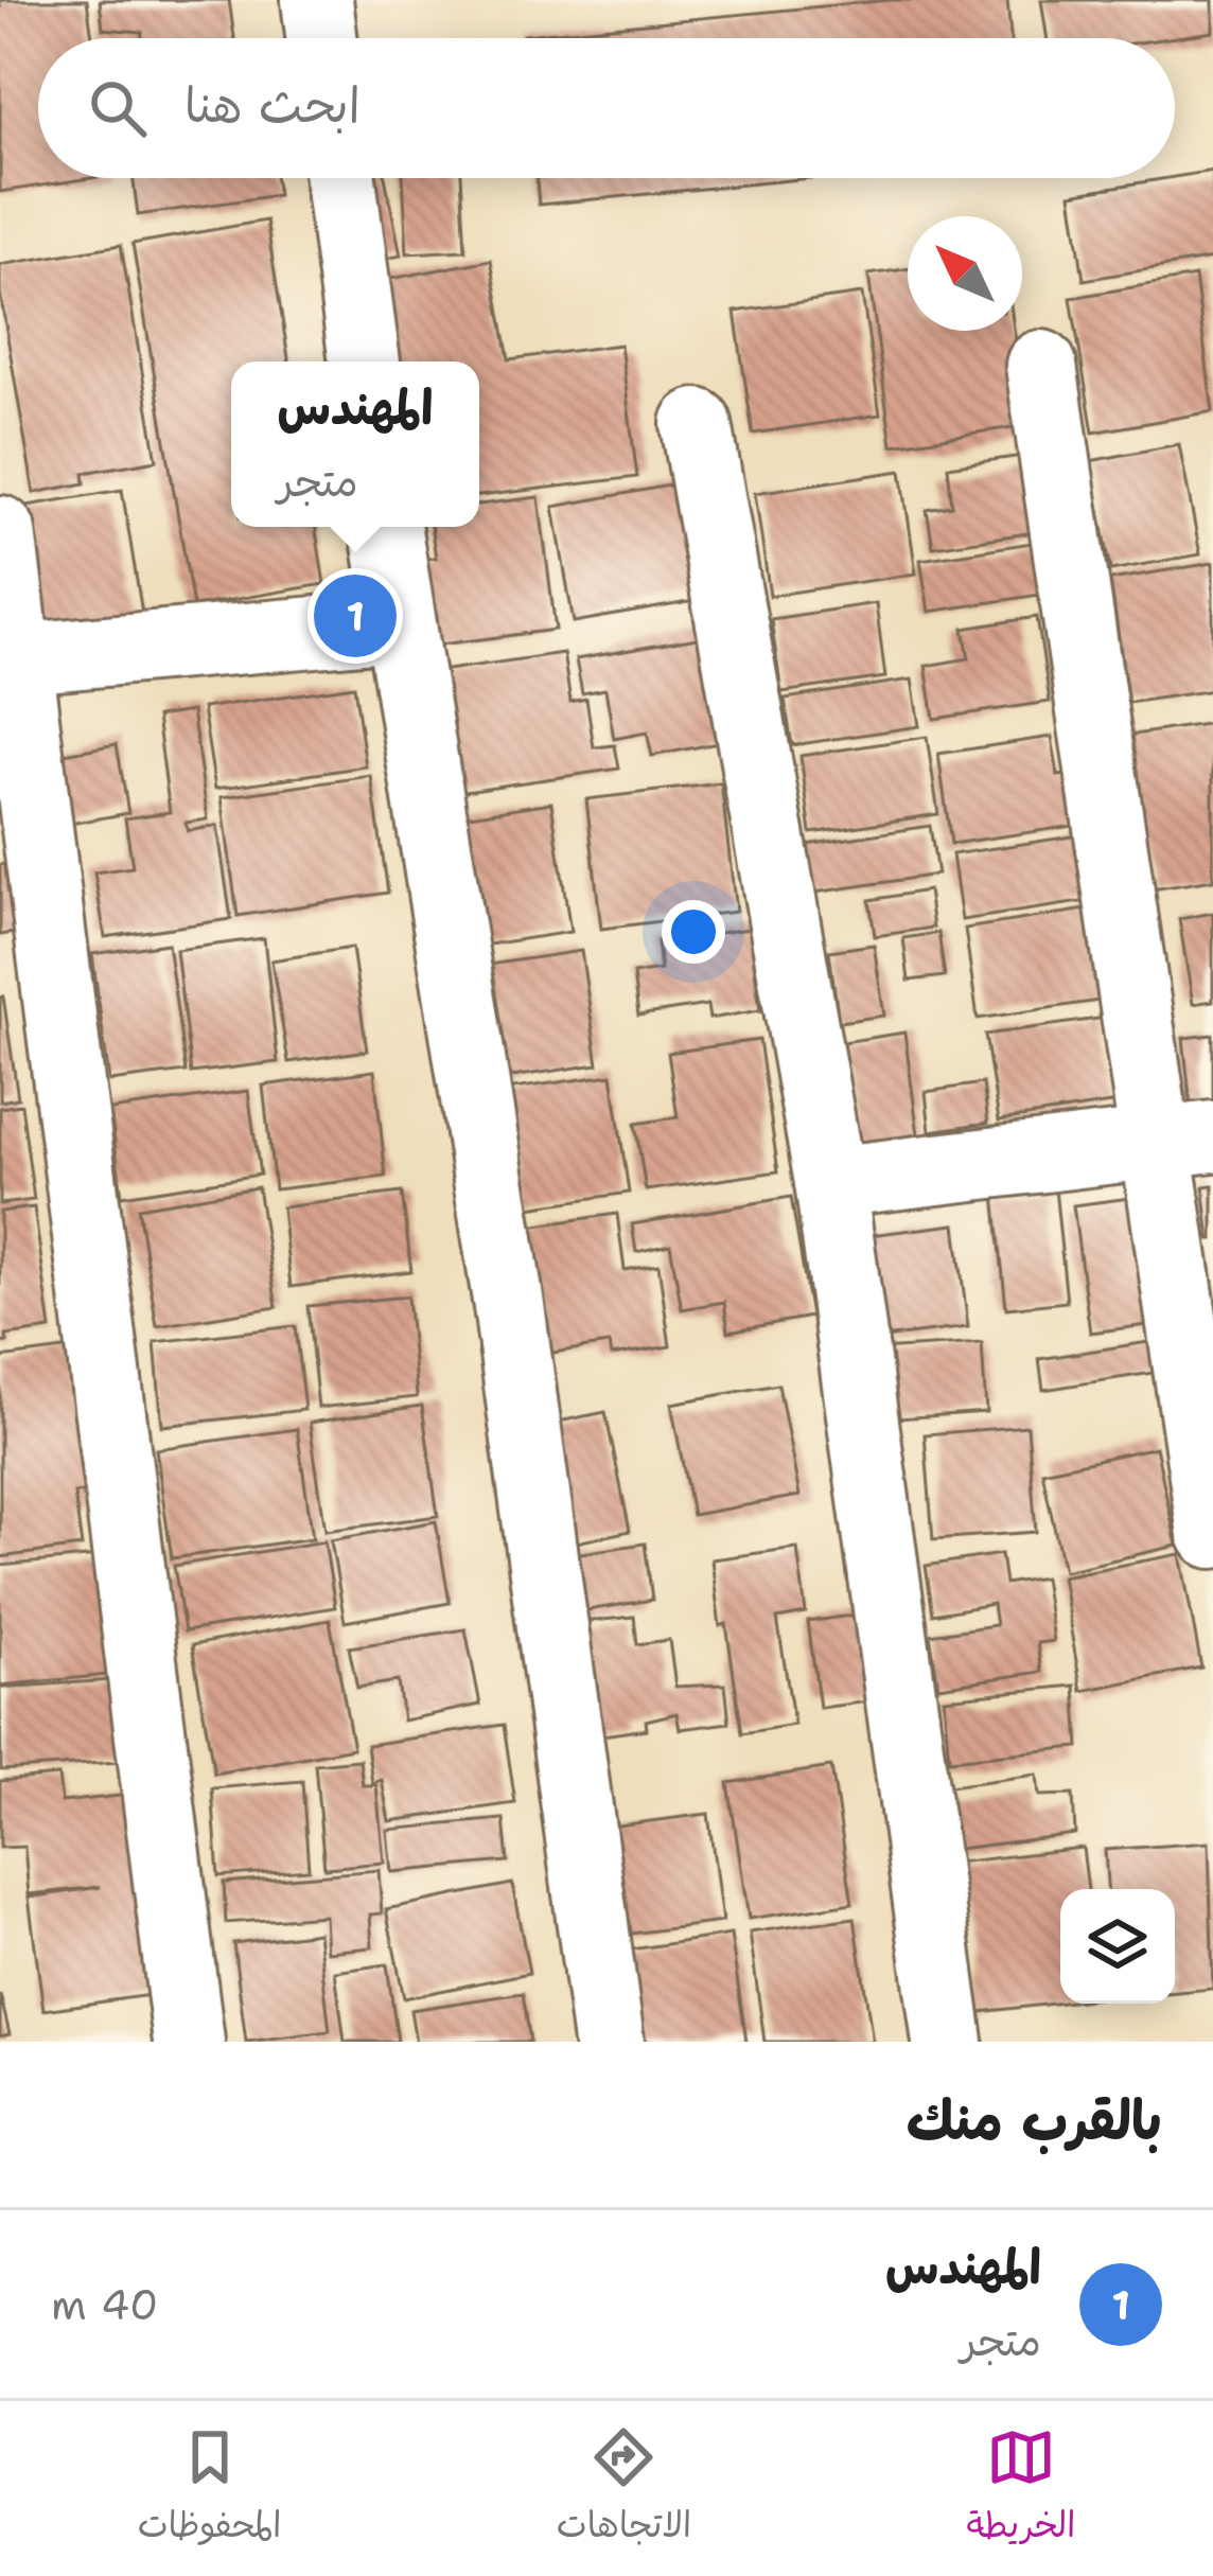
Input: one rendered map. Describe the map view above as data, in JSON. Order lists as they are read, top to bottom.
{
  "north": "top left",
  "page": {
    "search": "ابحث هنا",
    "popup": ["المهندس", "متجر"],
    "pins": "1",
    "heading": "بالقرب منك",
    "list": [
      {
        "mark": "1",
        "name": "المهندس",
        "note": "متجر",
        "value": "40 m"
      }
    ],
    "nav": ["الخريطة", "الاتجاهات", "المحفوظات"]
  }
}
